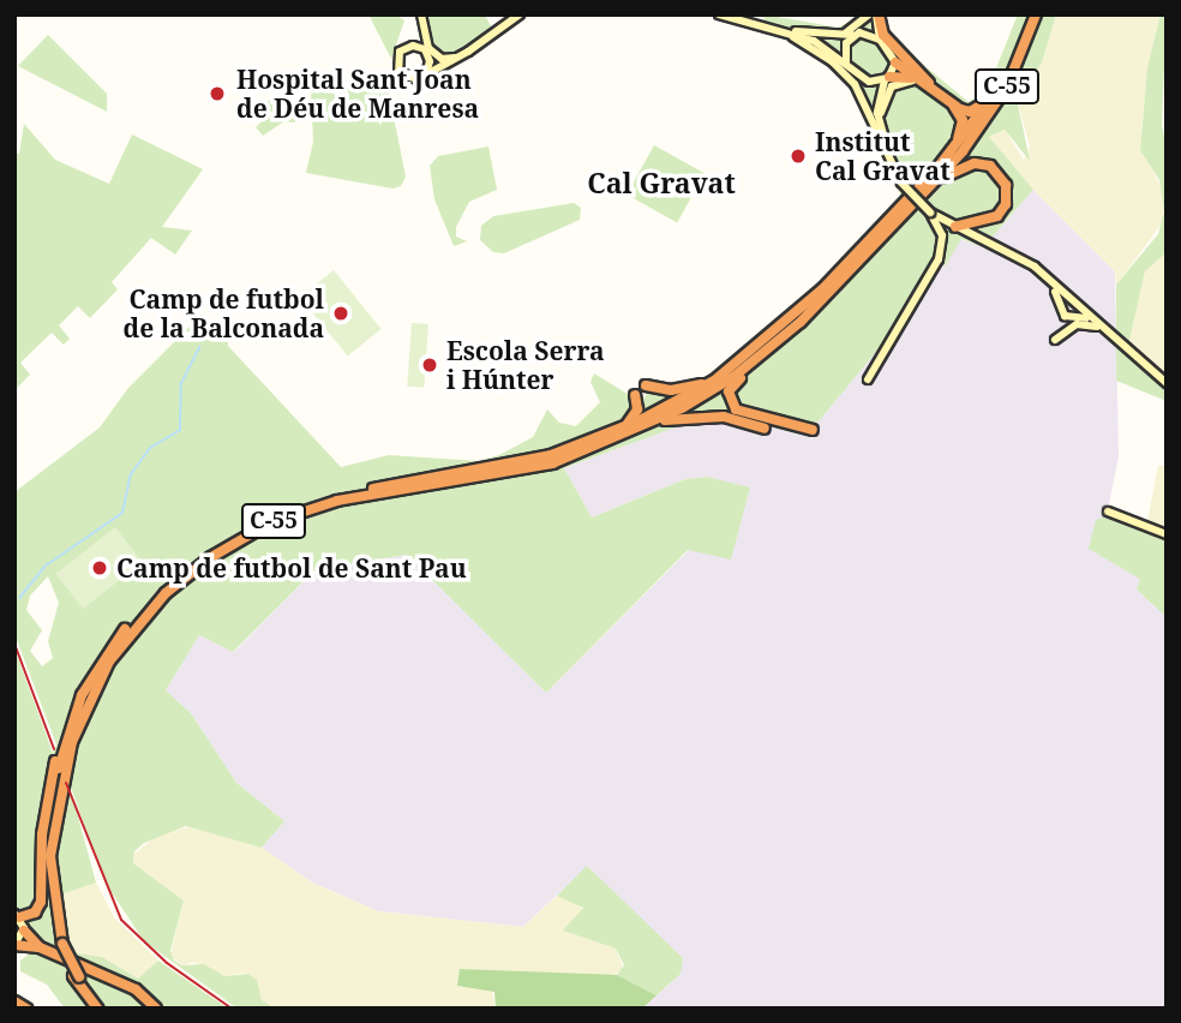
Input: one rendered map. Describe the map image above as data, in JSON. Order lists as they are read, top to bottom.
{
  "streets": {
    "highway": ["C-55"]
  },
  "districts": ["Cal Gravat"],
  "places": [
    "Hospital Sant Joan de Déu de Manresa",
    "Institut Cal Gravat",
    "Camp de futbol de la Balconada",
    "Escola Serra i Húnter",
    "Camp de futbol de Sant Pau"
  ]
}
